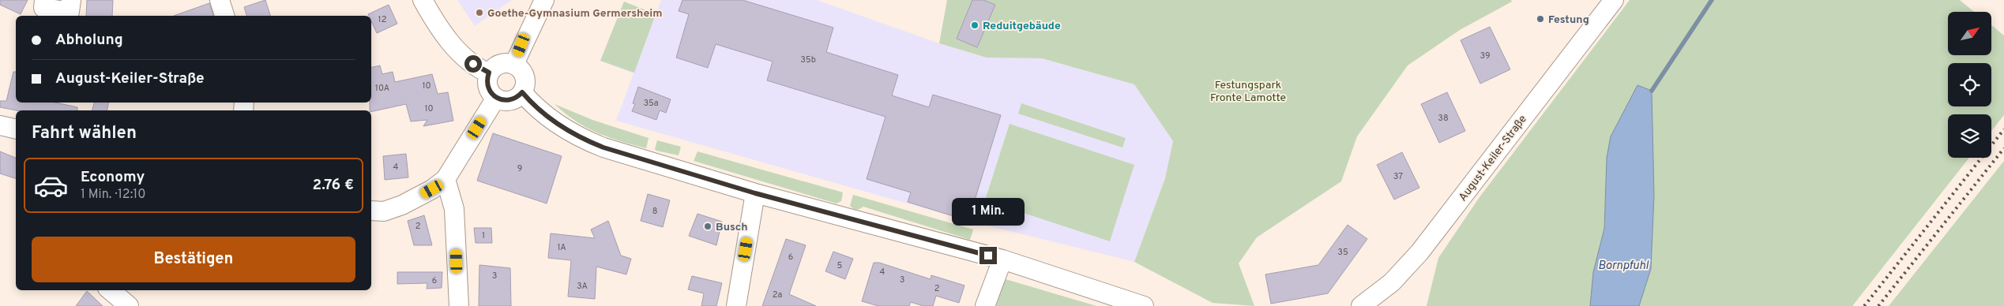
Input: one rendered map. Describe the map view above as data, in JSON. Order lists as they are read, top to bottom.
{
  "streets": {
    "street": ["August-Keiler-Straße"]
  },
  "water": ["Bornpfuhl"],
  "parks": ["Festungspark Fronte Lamotte"],
  "places": [
    "Goethe-Gymnasium Germersheim",
    "Festung",
    "Reduitgebäude",
    "Busch"
  ],
  "house_numbers": [
    "12",
    "39",
    "35b",
    "10",
    "10A",
    "35a",
    "10",
    "38",
    "4",
    "9",
    "37",
    "8",
    "2",
    "1",
    "1A",
    "35",
    "6",
    "5",
    "4",
    "3",
    "3",
    "6",
    "3A",
    "2",
    "2a"
  ],
  "north": "top right",
  "page": {
    "banner": ["Abholung", "August-Keiler-Straße"],
    "heading": "Fahrt wählen",
    "list": [
      {
        "name": "Economy",
        "note": "1 Min. · 12:10",
        "value": "2.76 €"
      }
    ],
    "bubble": "1 Min.",
    "buttons": "Bestätigen"
  }
}
